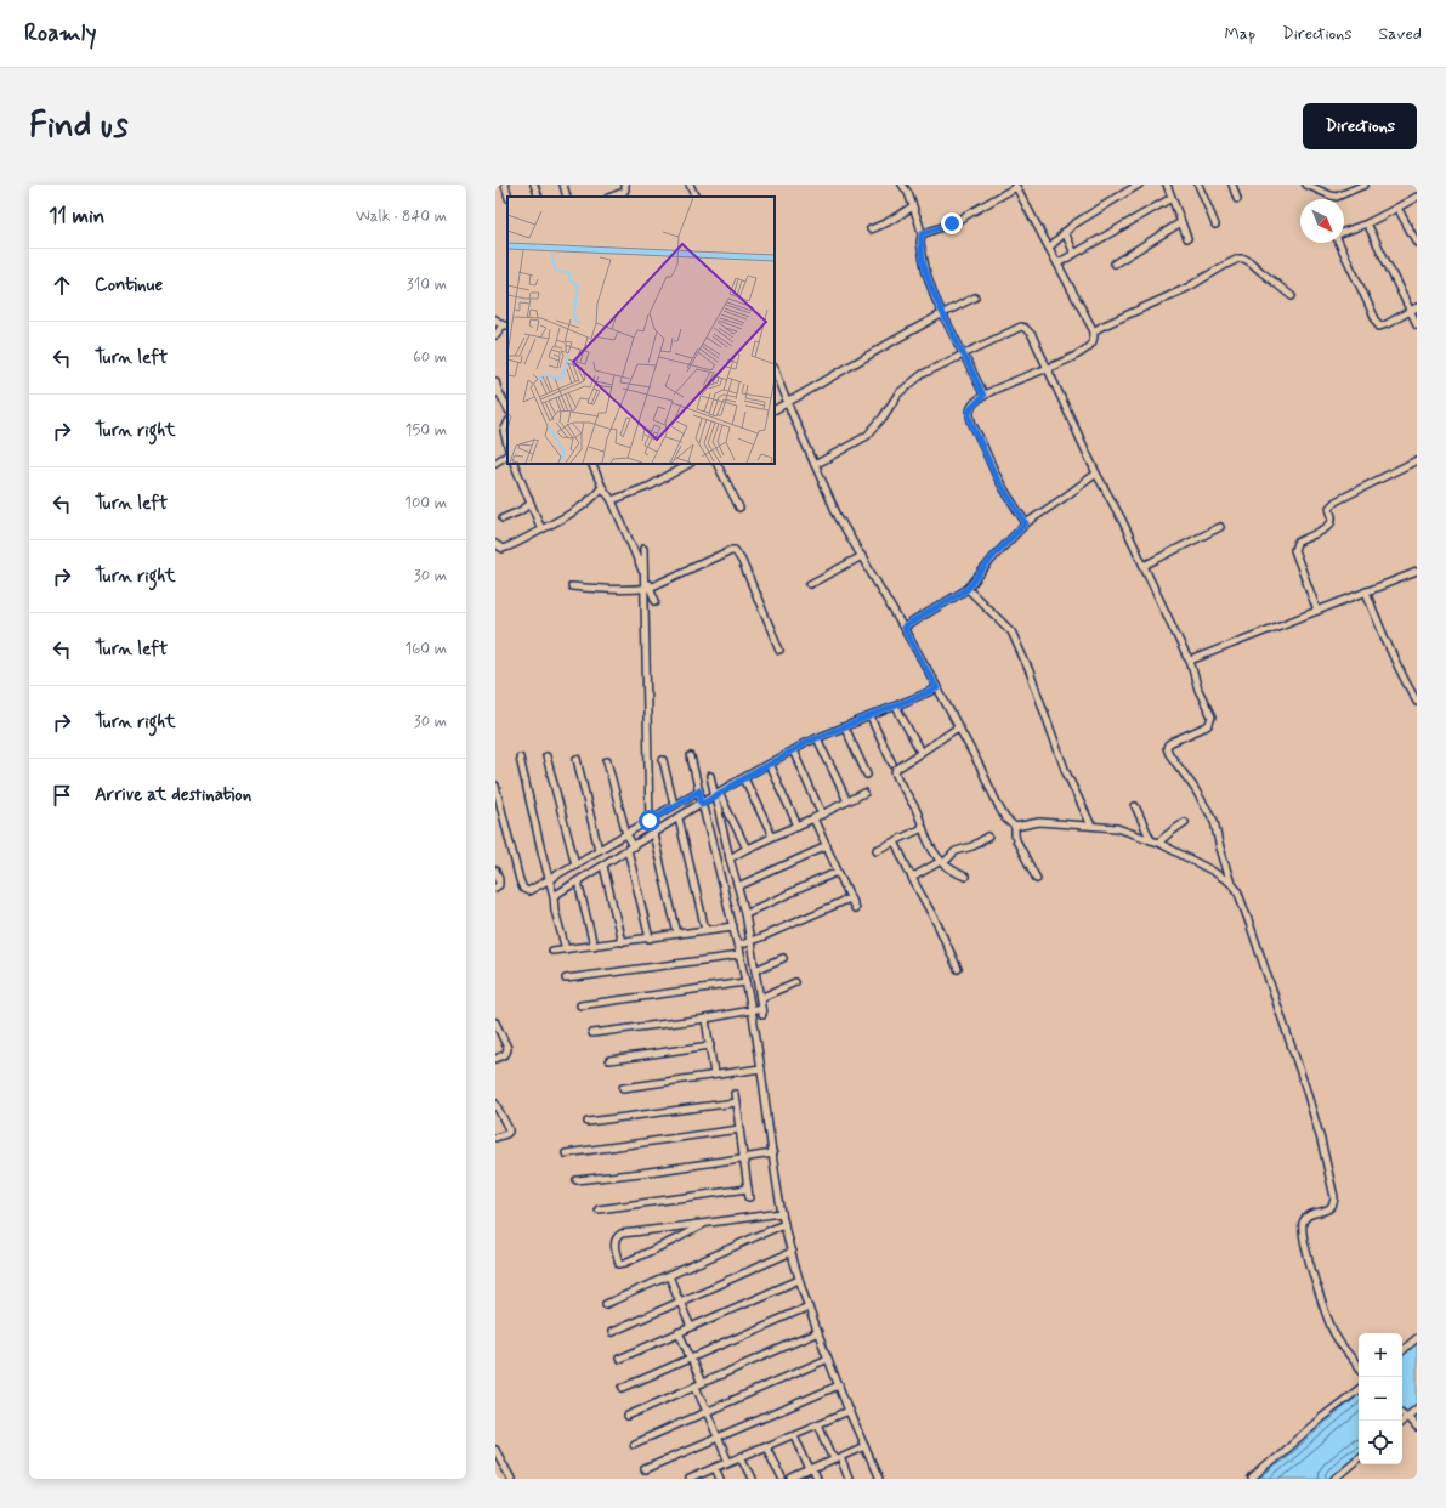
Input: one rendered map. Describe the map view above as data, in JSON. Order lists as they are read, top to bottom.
{
  "north": "bottom right",
  "page": {
    "header": "Roamly",
    "nav": ["Map", "Directions", "Saved"],
    "buttons": "Directions",
    "title": "Find us",
    "heading": ["11 min", "Walk · 840 m"],
    "list": [
      ["Continue", "310 m"],
      ["Turn left", "60 m"],
      ["Turn right", "150 m"],
      ["Turn left", "100 m"],
      ["Turn right", "30 m"],
      ["Turn left", "160 m"],
      ["Turn right", "30 m"],
      "Arrive at destination"
    ],
    "map_buttons": ["+", "−"]
  }
}
